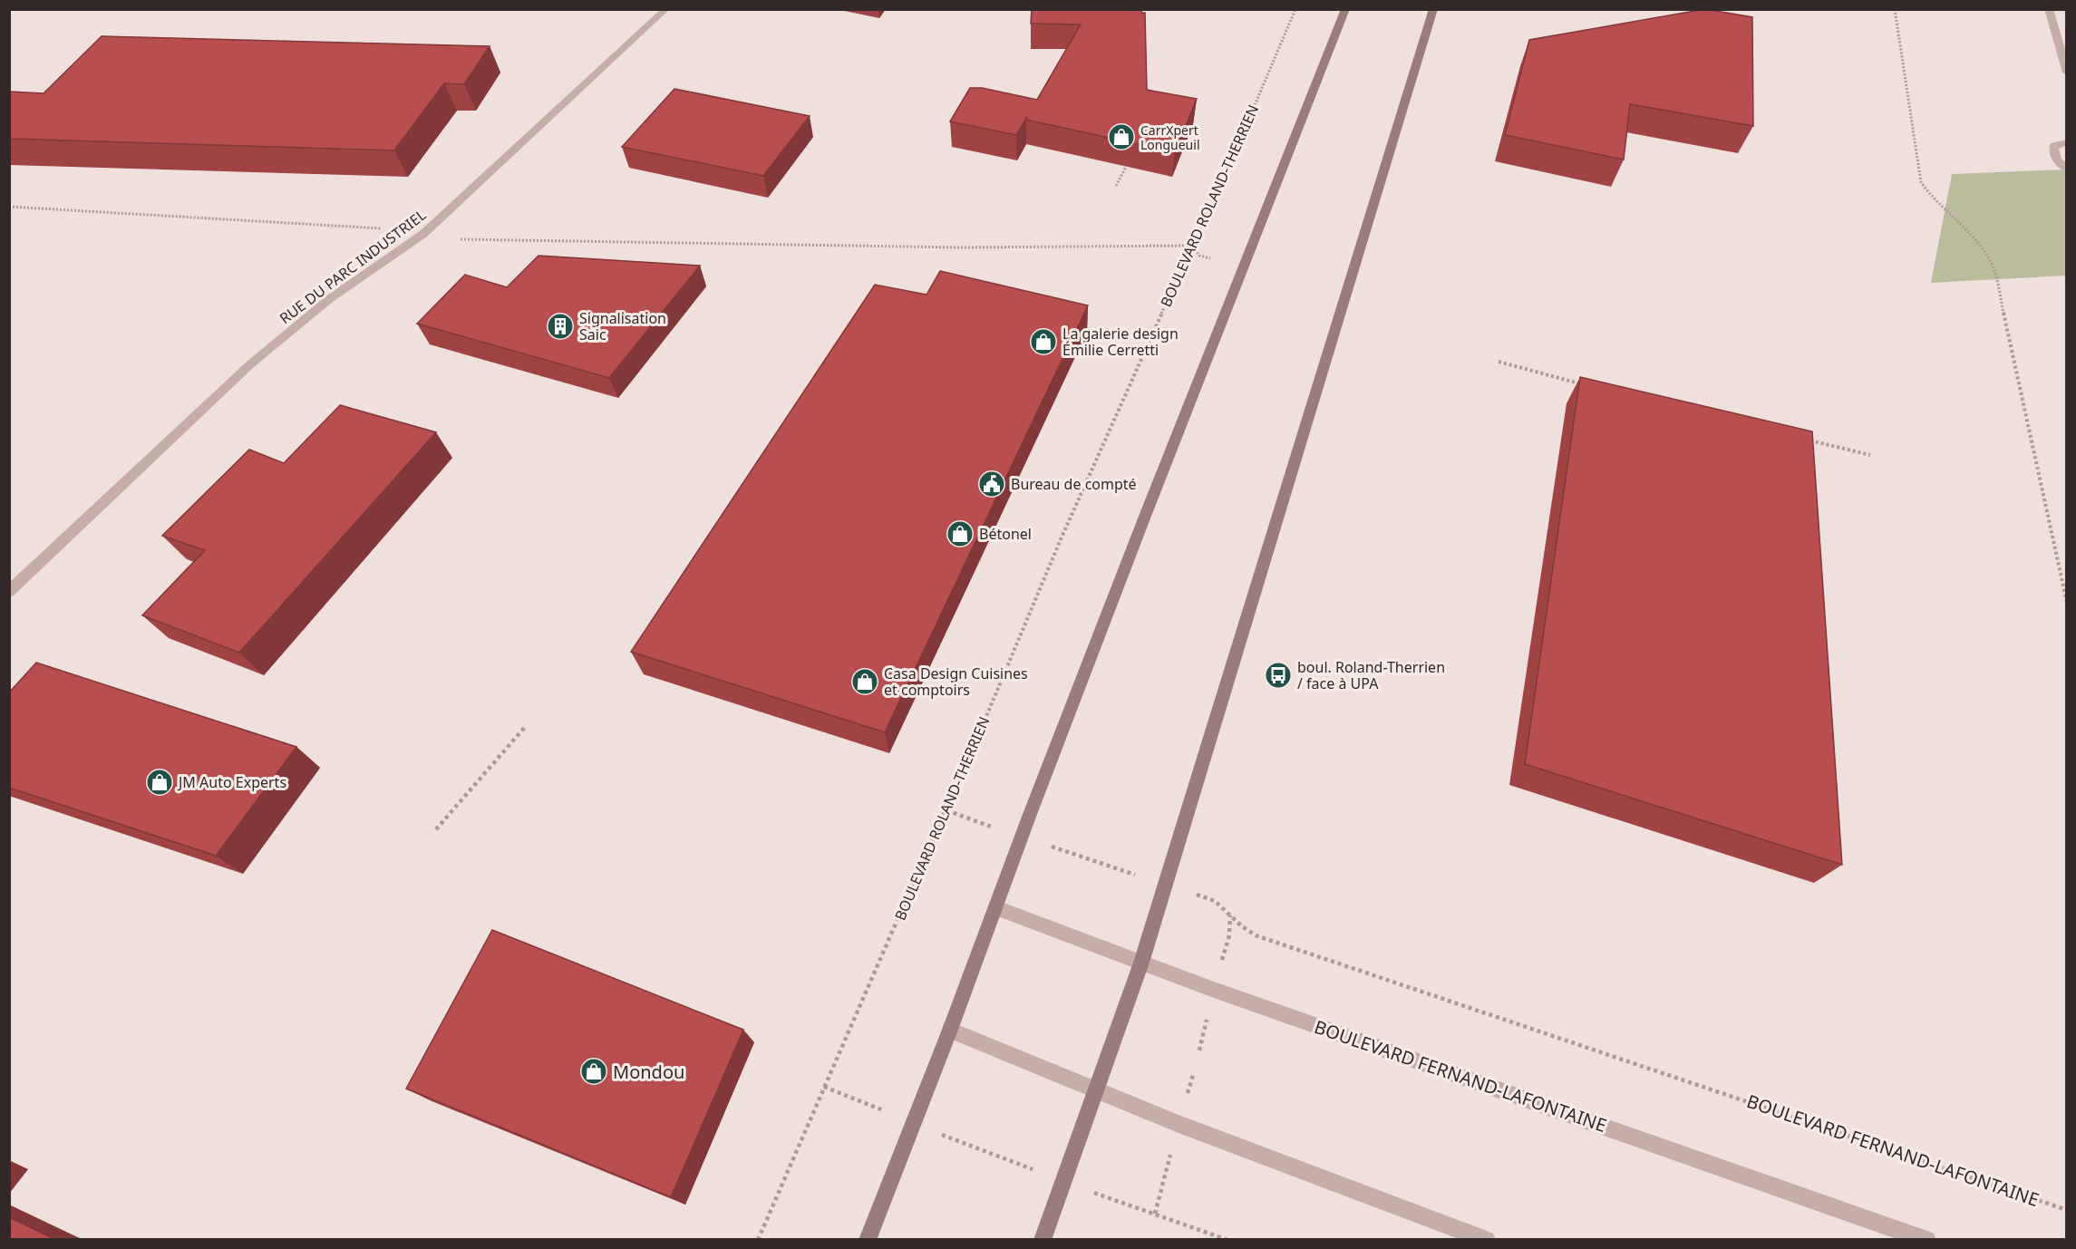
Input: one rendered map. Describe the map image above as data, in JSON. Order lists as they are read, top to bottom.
{
  "streets": {
    "street": ["RUE DU PARC INDUSTRIEL", "BOULEVARD FERNAND-LAFONTAINE"],
    "path": ["BOULEVARD ROLAND-THERRIEN"]
  },
  "places": {
    "shop": [
      "CarrXpert Longueuil",
      "La galerie design Émilie Cerretti",
      "Bétonel",
      "Casa Design Cuisines et comptoirs",
      "JM Auto Experts",
      "Mondou"
    ],
    "building": ["Signalisation Saic"],
    "public building": ["Bureau de compté"],
    "bus stop": ["boul. Roland-Therrien / face à UPA"]
  }
}
